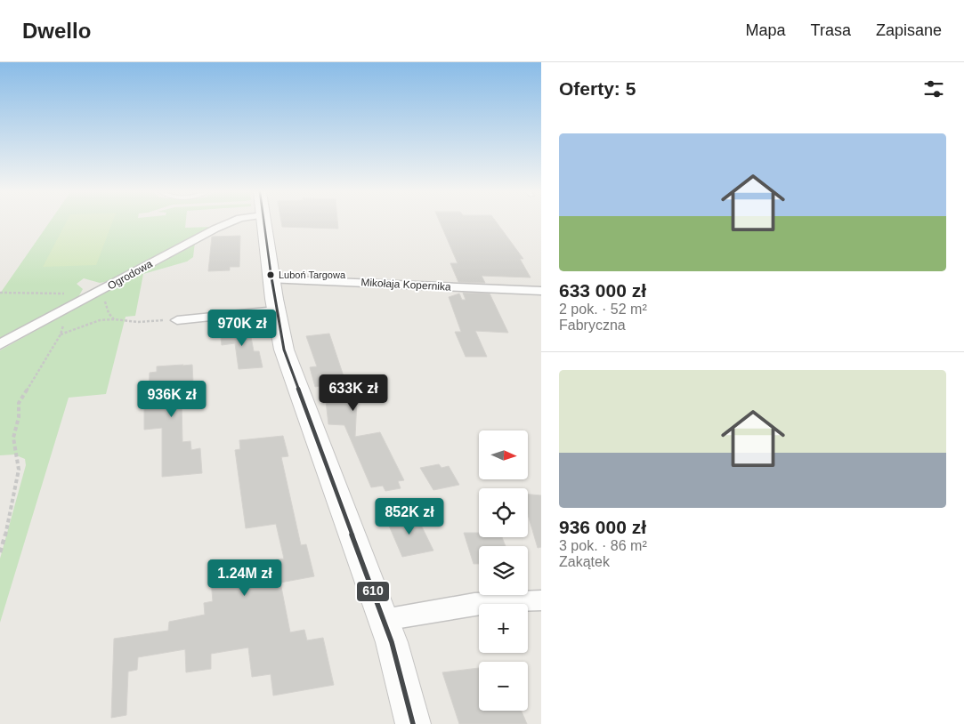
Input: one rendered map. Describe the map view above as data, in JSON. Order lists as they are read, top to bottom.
{
  "streets": {
    "street": ["Ogrodowa", "Mikołaja Kopernika"]
  },
  "places": ["Luboń Targowa"],
  "lines": ["transit line 610"],
  "north": "right",
  "page": {
    "header": "Dwello",
    "nav": ["Mapa", "Trasa", "Zapisane"],
    "heading": "Oferty: 5",
    "list": [
      {
        "name": "633 000 zł",
        "note": "2 pok. · 52 m² · Fabryczna"
      },
      {
        "name": "936 000 zł",
        "note": "3 pok. · 86 m² · Zakątek"
      }
    ],
    "price": [
      "970K zł",
      "633K zł",
      "936K zł",
      "852K zł",
      "1.24M zł"
    ],
    "map_buttons": ["+", "−"]
  }
}
